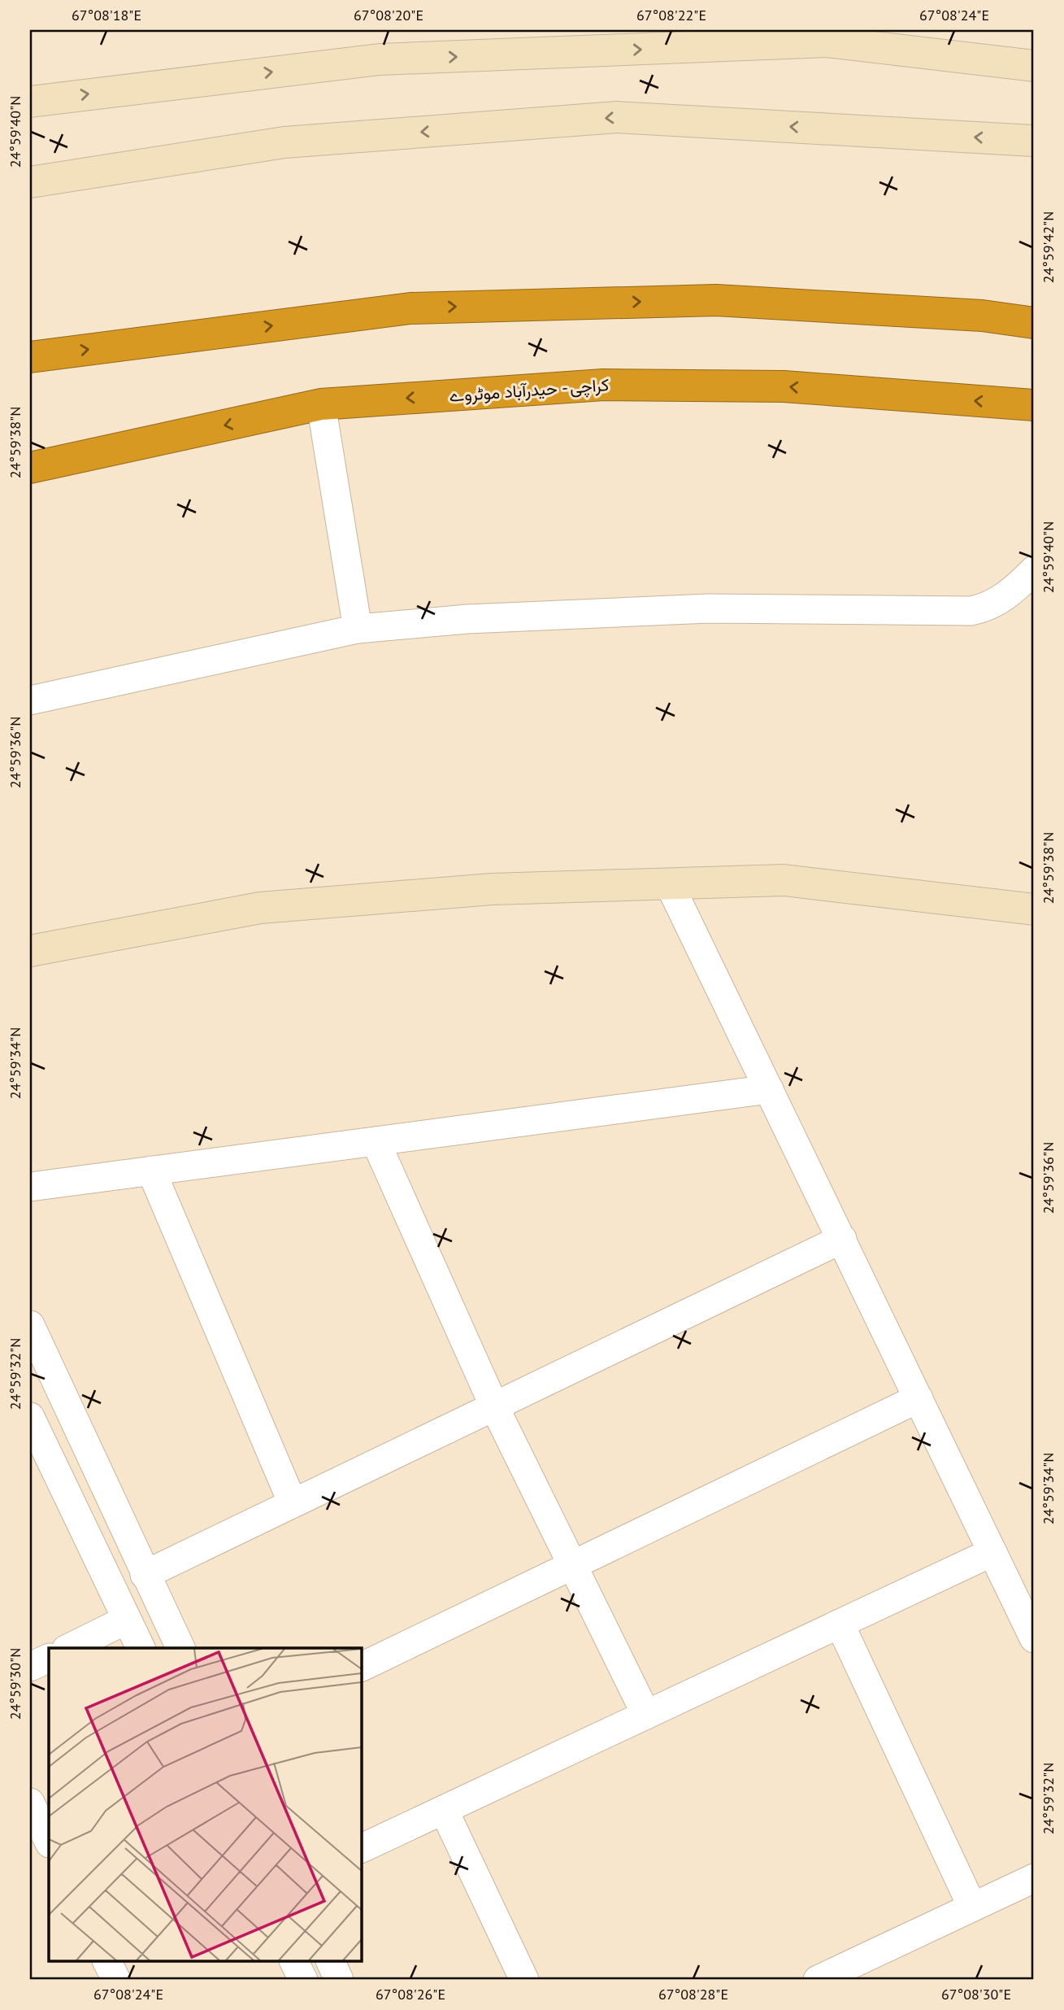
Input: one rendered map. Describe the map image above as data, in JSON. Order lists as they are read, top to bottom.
{
  "streets": {
    "highway": ["کراچی - حیدرآباد موٹروے"]
  },
  "coordinates": [
    "67°08'18\"E",
    "67°08'20\"E",
    "67°08'22\"E",
    "67°08'24\"E",
    "24°59'40\"N",
    "24°59'42\"N",
    "24°59'38\"N",
    "24°59'36\"N",
    "24°59'34\"N",
    "24°59'32\"N",
    "24°59'30\"N",
    "67°08'26\"E",
    "67°08'28\"E",
    "67°08'30\"E"
  ]
}
